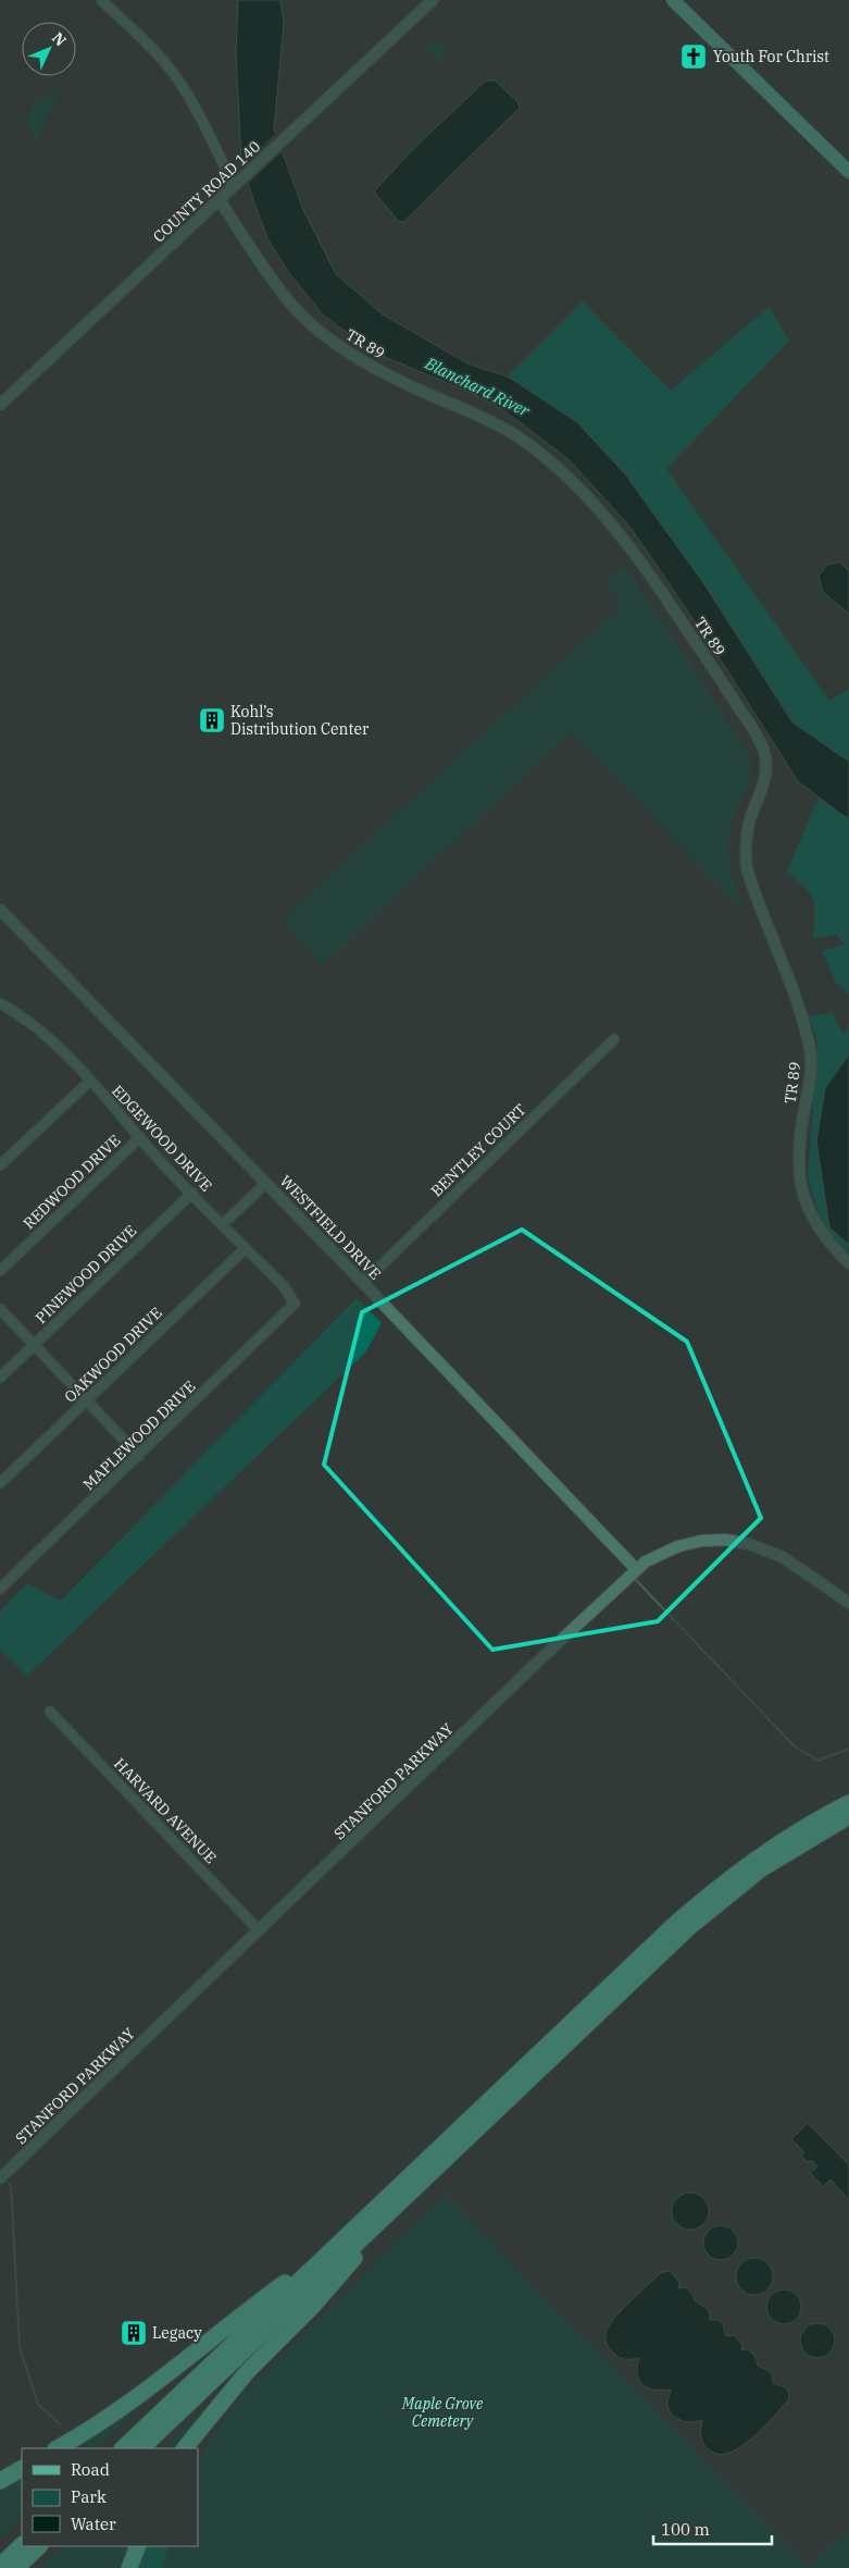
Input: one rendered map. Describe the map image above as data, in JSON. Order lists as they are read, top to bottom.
{
  "streets": {
    "street": [
      "COUNTY ROAD 140",
      "TR 89",
      "EDGEWOOD DRIVE",
      "BENTLEY COURT",
      "REDWOOD DRIVE",
      "WESTFIELD DRIVE",
      "PINEWOOD DRIVE",
      "OAKWOOD DRIVE",
      "MAPLEWOOD DRIVE",
      "STANFORD PARKWAY",
      "HARVARD AVENUE"
    ]
  },
  "crossings": [
    ["COUNTY ROAD 140", "TR 89"],
    ["EDGEWOOD DRIVE", "REDWOOD DRIVE"],
    ["EDGEWOOD DRIVE", "PINEWOOD DRIVE"],
    ["EDGEWOOD DRIVE", "OAKWOOD DRIVE"],
    ["EDGEWOOD DRIVE", "MAPLEWOOD DRIVE"],
    ["BENTLEY COURT", "WESTFIELD DRIVE"],
    ["WESTFIELD DRIVE", "STANFORD PARKWAY"],
    ["STANFORD PARKWAY", "HARVARD AVENUE"]
  ],
  "water": ["Blanchard River"],
  "parks": ["Maple Grove Cemetery"],
  "places": {
    "church": ["Youth For Christ"],
    "building": ["Kohl’s Distribution Center", "Legacy"]
  },
  "legend": ["Road", "Park", "Water"],
  "scale_bar": "100 m",
  "north": "top right"
}
